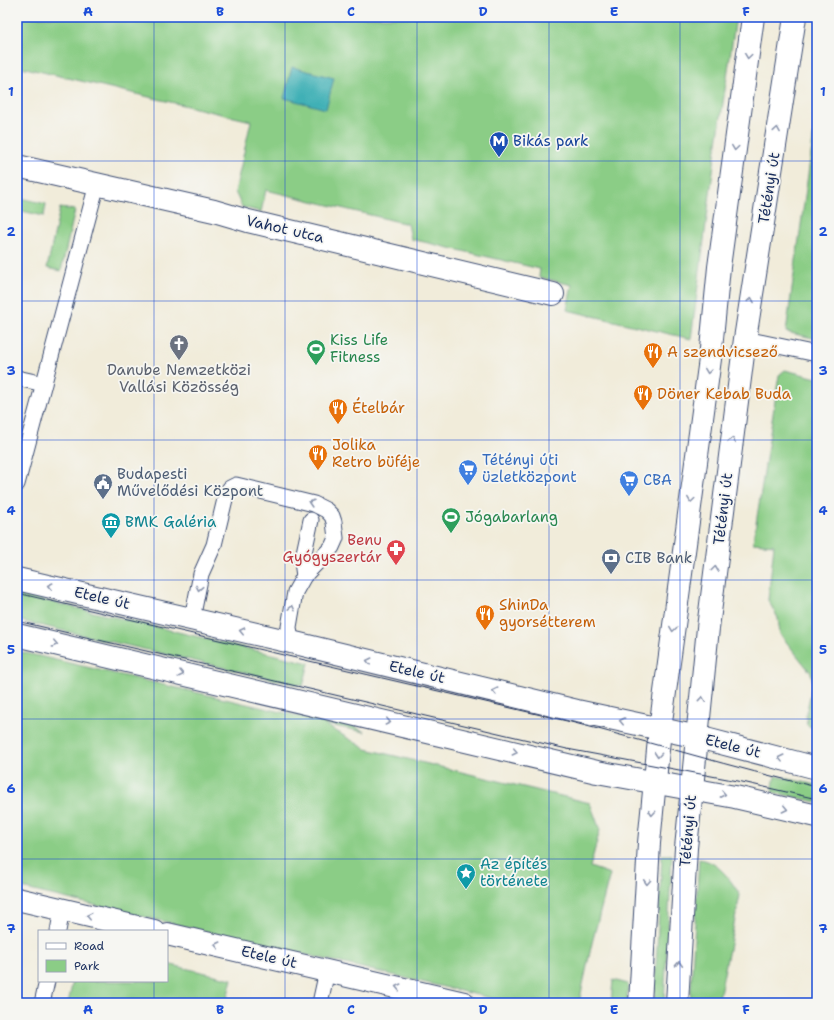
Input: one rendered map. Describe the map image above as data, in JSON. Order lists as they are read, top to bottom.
{
  "streets": {
    "main road": ["Tétényi út", "Vahot utca", "Etele út"]
  },
  "crossings": [
    ["Tétényi út", "Etele út"]
  ],
  "places": {
    "metro station": ["Bikás park"],
    "church": ["Danube Nemzetközi Vallási Közösség"],
    "sports": ["Kiss Life Fitness", "Jógabarlang"],
    "restaurant": [
      "A szendvicsező",
      "Döner Kebab Buda",
      "Ételbár",
      "Jolika Retro büféje",
      "ShinDa gyorsétterem"
    ],
    "supermarket": ["Tétényi úti üzletközpont", "CBA"],
    "public building": ["Budapesti Művelődési Központ"],
    "museum": ["BMK Galéria"],
    "pharmacy": ["Benu Gyógyszertár"],
    "bank": ["CIB Bank"],
    "place": ["Az építés története"]
  },
  "legend": ["Road", "Park"],
  "grid": {
    "columns": [
      "A",
      "B",
      "C",
      "D",
      "E",
      "F"
    ],
    "rows": [
      "1",
      "2",
      "3",
      "4",
      "5",
      "6",
      "7"
    ]
  }
}
